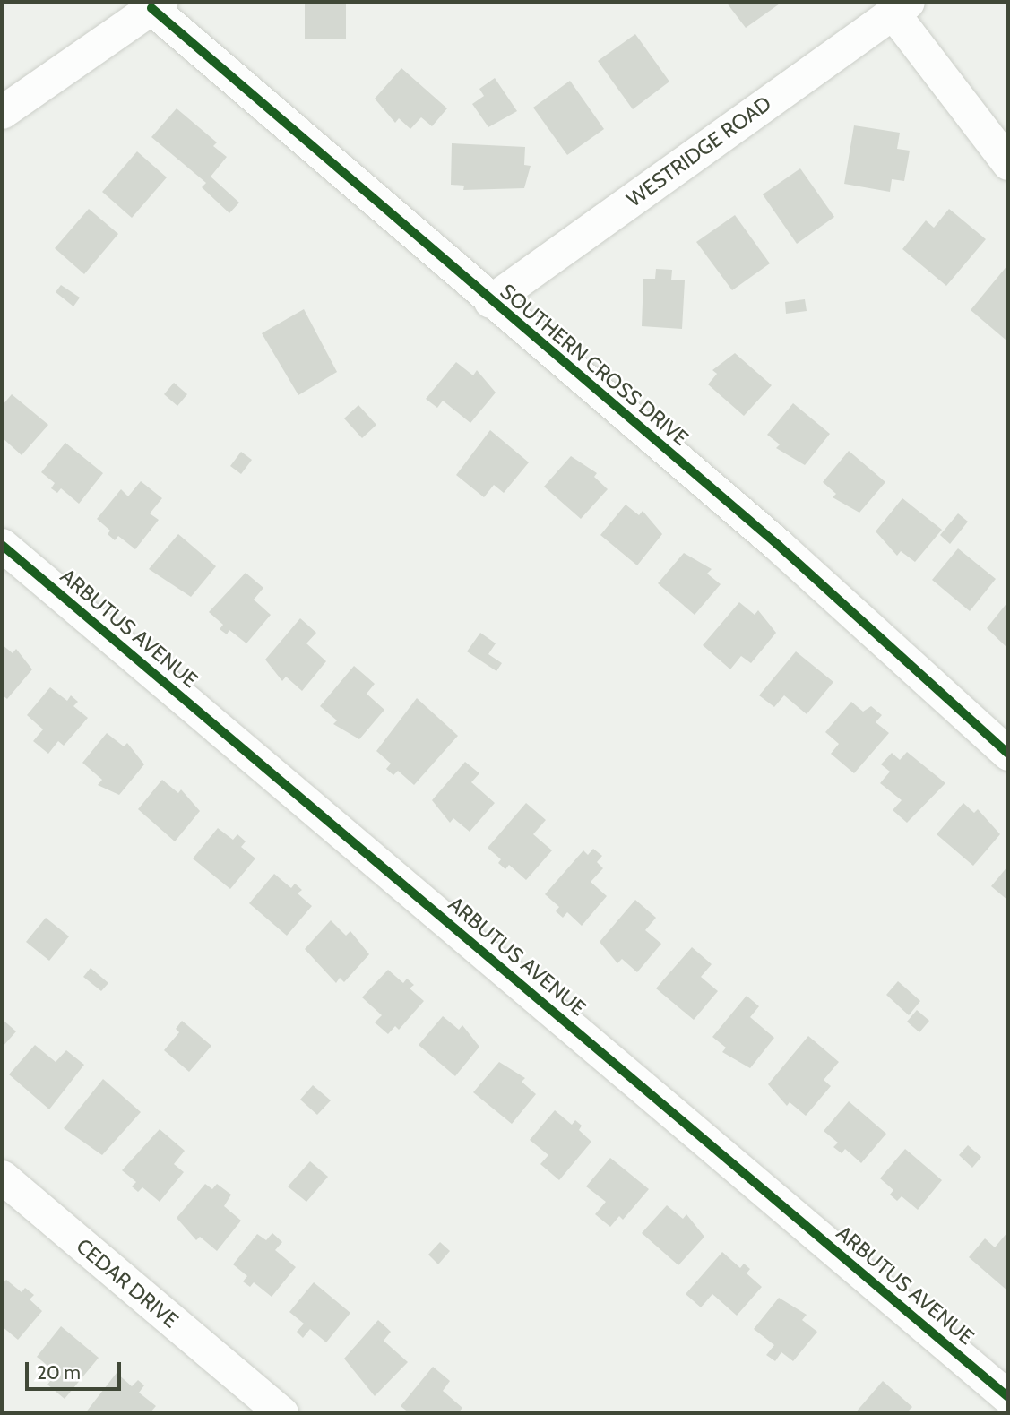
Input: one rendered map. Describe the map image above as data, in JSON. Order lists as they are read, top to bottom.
{
  "streets": {
    "street": [
      "WESTRIDGE ROAD",
      "SOUTHERN CROSS DRIVE",
      "ARBUTUS AVENUE",
      "CEDAR DRIVE"
    ]
  },
  "crossings": [
    ["WESTRIDGE ROAD", "SOUTHERN CROSS DRIVE"]
  ],
  "scale_bar": "20 m"
}
